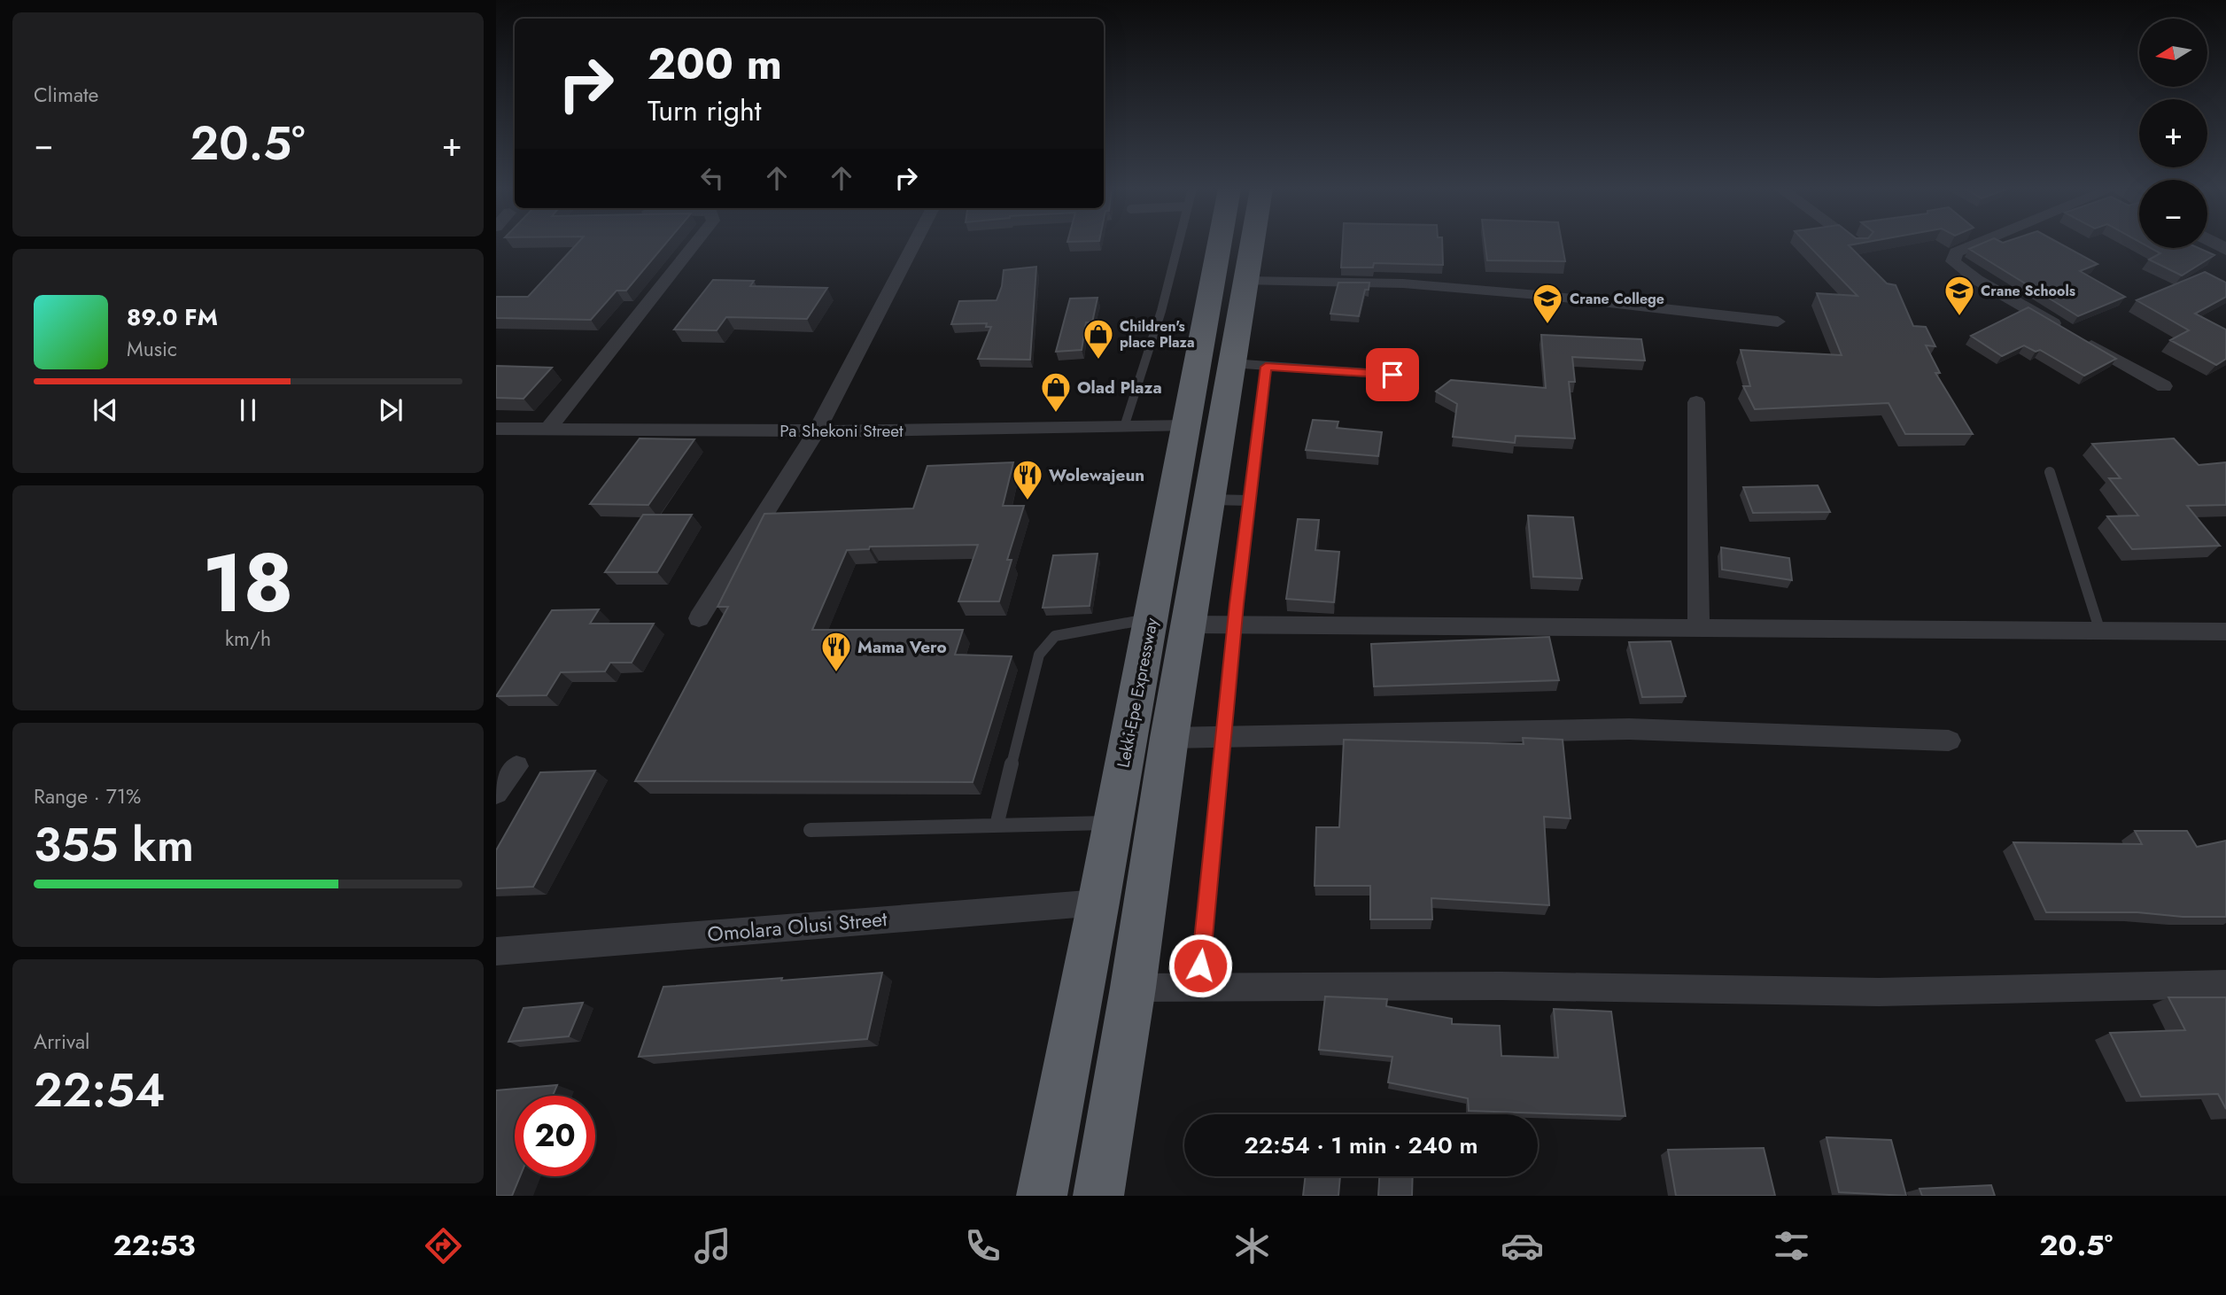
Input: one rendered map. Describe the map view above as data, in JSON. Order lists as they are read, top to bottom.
{
  "streets": {
    "highway": ["Lekki-Epe Expressway"],
    "street": ["Pa Shekoni Street", "Omolara Olusi Street"]
  },
  "crossings": [
    ["Pa Shekoni Street", "Lekki-Epe Expressway"],
    ["Lekki-Epe Expressway", "Omolara Olusi Street"]
  ],
  "places": {
    "school or university": ["Crane Schools", "Crane College"],
    "shop": ["Children's place Plaza", "Olad Plaza"],
    "restaurant": ["Wolewajeun", "Mama Vero"]
  },
  "north": "left",
  "page": {
    "tile": [
      "Climate",
      ["18", "km/h"],
      ["Range · 71%", "355 km"],
      ["Arrival", "22:54"]
    ],
    "map_buttons": ["+", "−"],
    "turn": ["200 m", "Turn right"],
    "heat": ["−", "20.5°", "+"],
    "song": ["89.0 FM", "Music"],
    "limit": "20",
    "trip": "22:54 · 1 min · 240 m",
    "tabs": ["22:53", "20.5°"]
  }
}
